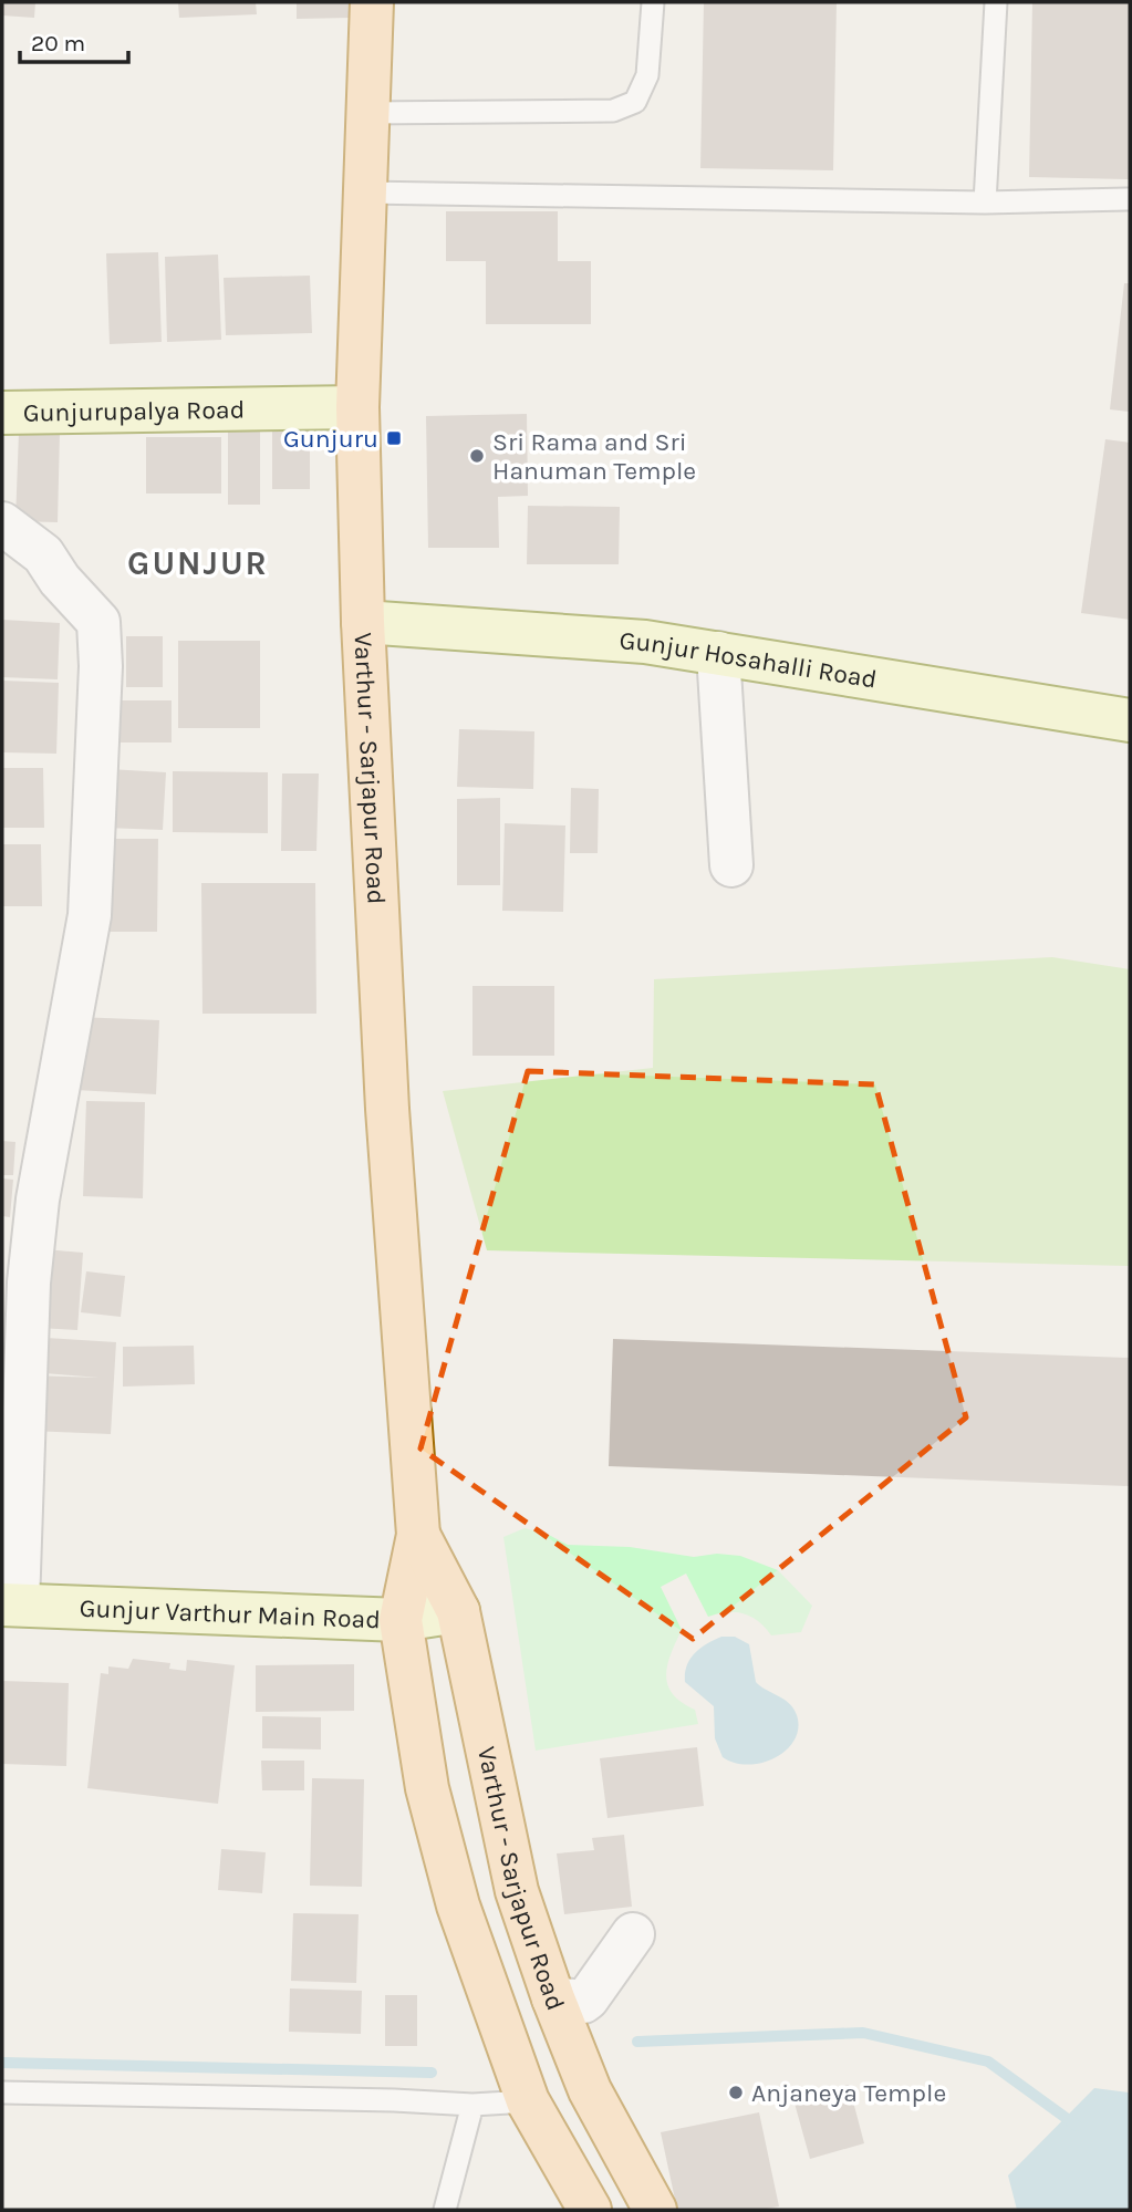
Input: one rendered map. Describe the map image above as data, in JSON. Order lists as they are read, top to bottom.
{
  "streets": {
    "main road": ["Varthur - Sarjapur Road"],
    "street": ["Gunjurupalya Road", "Gunjur Hosahalli Road", "Gunjur Varthur Main Road"]
  },
  "crossings": [
    ["Gunjurupalya Road", "Varthur - Sarjapur Road"],
    ["Gunjur Hosahalli Road", "Varthur - Sarjapur Road"],
    ["Varthur - Sarjapur Road", "Gunjur Varthur Main Road"]
  ],
  "districts": ["GUNJUR"],
  "places": {
    "transit": ["Gunjuru"],
    "other": ["Sri Rama and Sri Hanuman Temple", "Anjaneya Temple"]
  },
  "scale_bar": "20 m"
}
